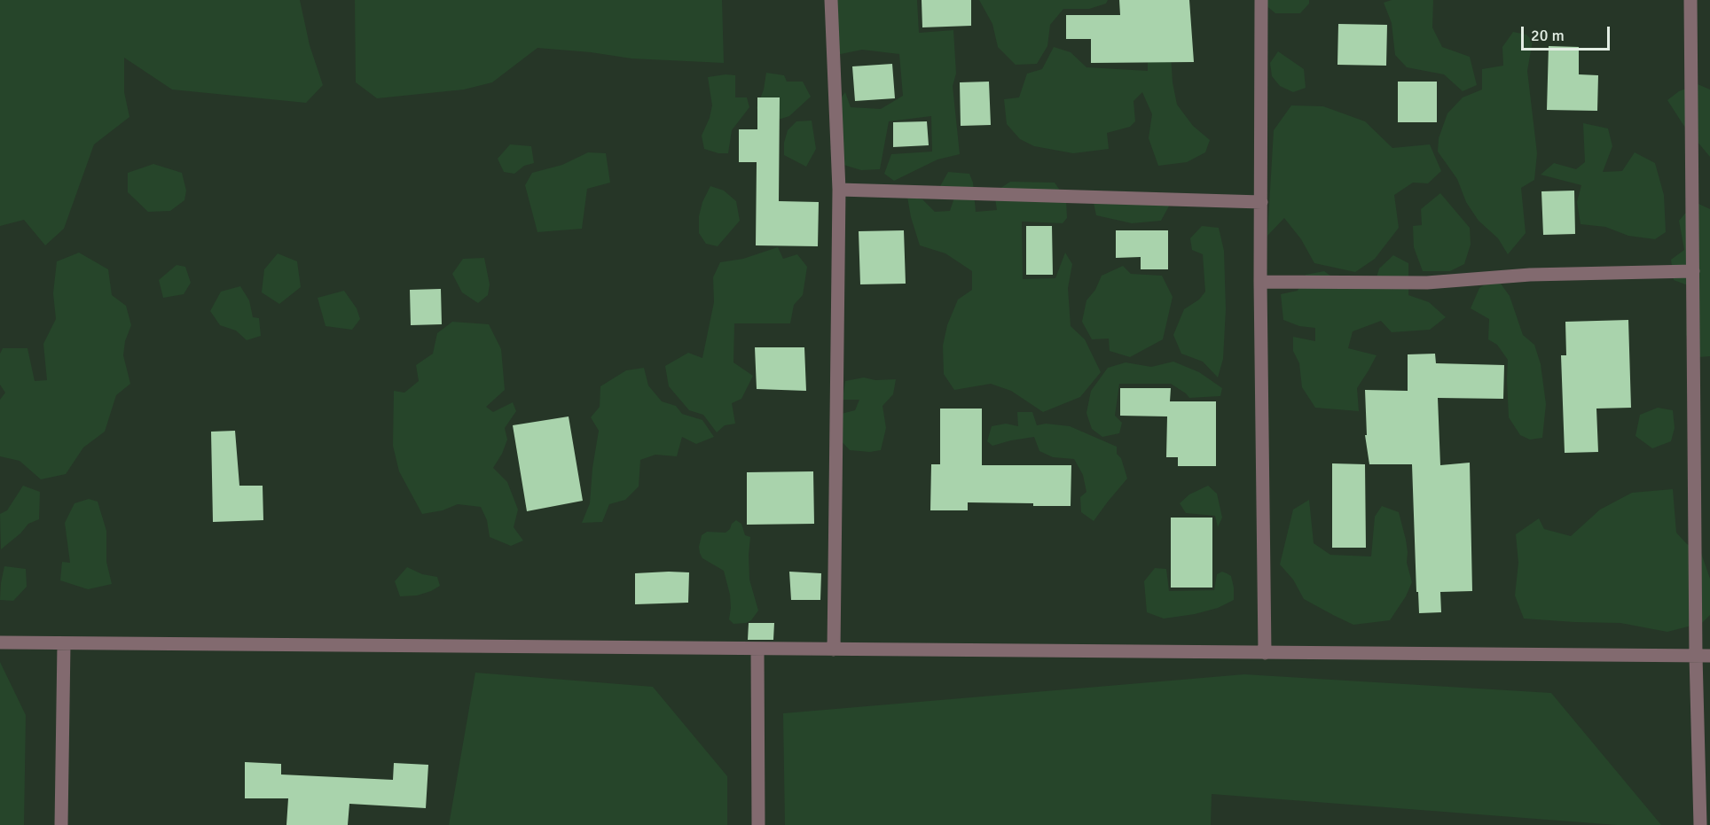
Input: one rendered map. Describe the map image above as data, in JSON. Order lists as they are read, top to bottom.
{
  "scale_bar": "20 m"
}
